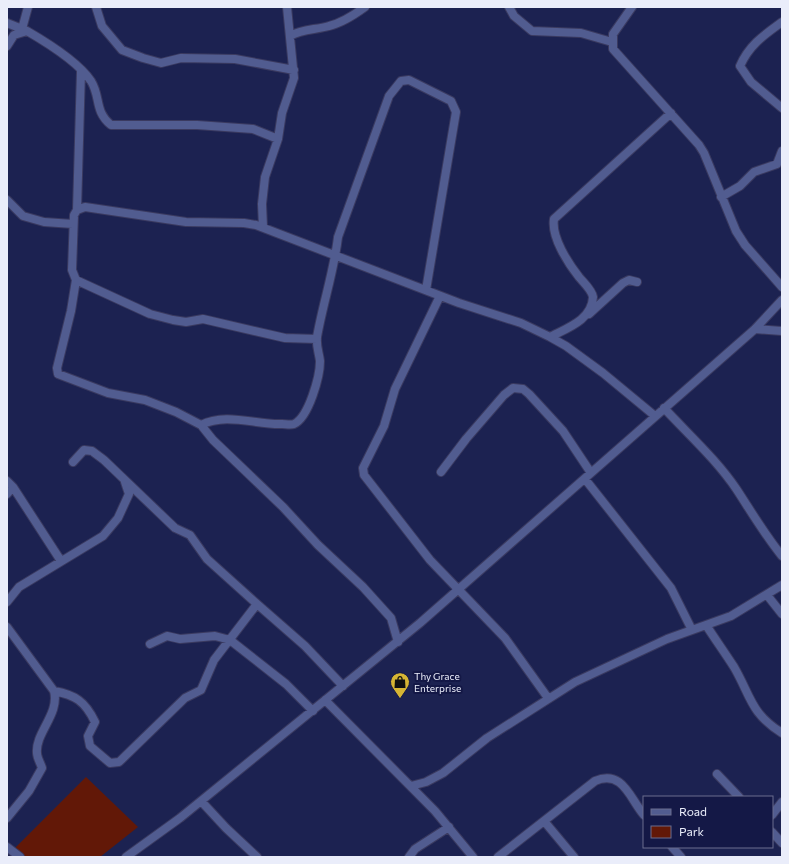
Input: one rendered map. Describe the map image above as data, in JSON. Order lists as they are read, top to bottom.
{
  "places": {
    "shop": ["Thy Grace Enterprise"]
  },
  "legend": ["Road", "Park"]
}
